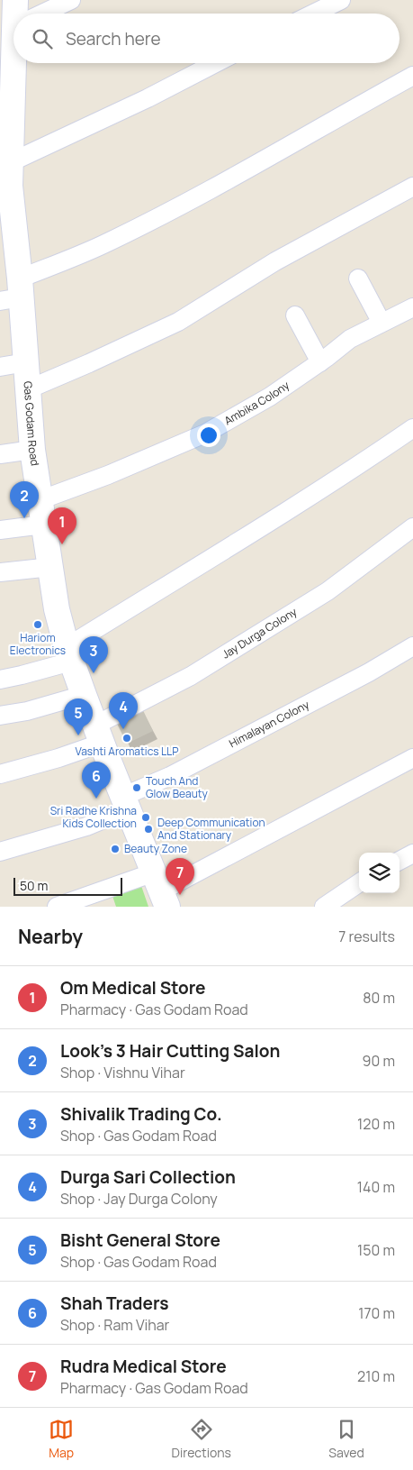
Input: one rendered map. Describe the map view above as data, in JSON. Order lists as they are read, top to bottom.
{
  "streets": {
    "main road": ["Gas Godam Road"],
    "street": ["Ambika Colony", "Jay Durga Colony", "Himalayan Colony"]
  },
  "crossings": [
    ["Ambika Colony", "Gas Godam Road"],
    ["Gas Godam Road", "Jay Durga Colony"],
    ["Gas Godam Road", "Himalayan Colony"]
  ],
  "places": [
    "Hariom Electronics",
    "Vashti Aromatics LLP",
    "Touch And Glow Beauty",
    "Sri Radhe Krishna Kids Collection",
    "Deep Communication And Stationary",
    "Beauty Zone"
  ],
  "scale_bar": "50 m",
  "page": {
    "search": "Search here",
    "pins": [
      "2",
      "1",
      "3",
      "4",
      "5",
      "6",
      "7"
    ],
    "scale": "50 m",
    "heading": ["Nearby", "7 results"],
    "list": [
      {
        "mark": "1",
        "name": "Om Medical Store",
        "note": "Pharmacy · Gas Godam Road",
        "value": "80 m"
      },
      {
        "mark": "2",
        "name": "Look's 3 Hair Cutting Salon",
        "note": "Shop · Vishnu Vihar",
        "value": "90 m"
      },
      {
        "mark": "3",
        "name": "Shivalik Trading Co.",
        "note": "Shop · Gas Godam Road",
        "value": "120 m"
      },
      {
        "mark": "4",
        "name": "Durga Sari Collection",
        "note": "Shop · Jay Durga Colony",
        "value": "140 m"
      },
      {
        "mark": "5",
        "name": "Bisht General Store",
        "note": "Shop · Gas Godam Road",
        "value": "150 m"
      },
      {
        "mark": "6",
        "name": "Shah Traders",
        "note": "Shop · Ram Vihar",
        "value": "170 m"
      },
      {
        "mark": "7",
        "name": "Rudra Medical Store",
        "note": "Pharmacy · Gas Godam Road",
        "value": "210 m"
      }
    ],
    "nav": ["Map", "Directions", "Saved"]
  }
}
